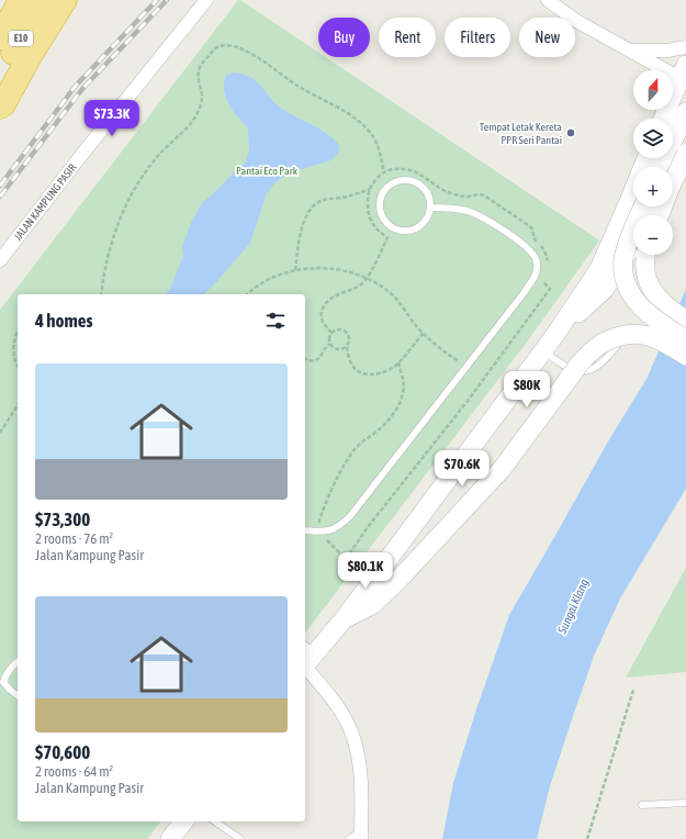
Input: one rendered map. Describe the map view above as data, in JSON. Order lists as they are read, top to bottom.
{
  "streets": {
    "highway": ["E10"],
    "street": ["JALAN KAMPUNG PASIR"]
  },
  "water": ["Sungai Klang"],
  "parks": ["Pantai Eco Park"],
  "places": ["Tempat Letak Kereta PPR Seri Pantai"],
  "north": "top",
  "page": {
    "chip": [
      "Buy",
      "Rent",
      "Filters",
      "New"
    ],
    "map_buttons": ["+", "−"],
    "price": [
      "$73.3K",
      "$80K",
      "$70.6K",
      "$80.1K"
    ],
    "heading": "4 homes",
    "list": [
      {
        "name": "$73,300",
        "note": "2 rooms · 76 m² · Jalan Kampung Pasir"
      },
      {
        "name": "$70,600",
        "note": "2 rooms · 64 m² · Jalan Kampung Pasir"
      }
    ]
  }
}
